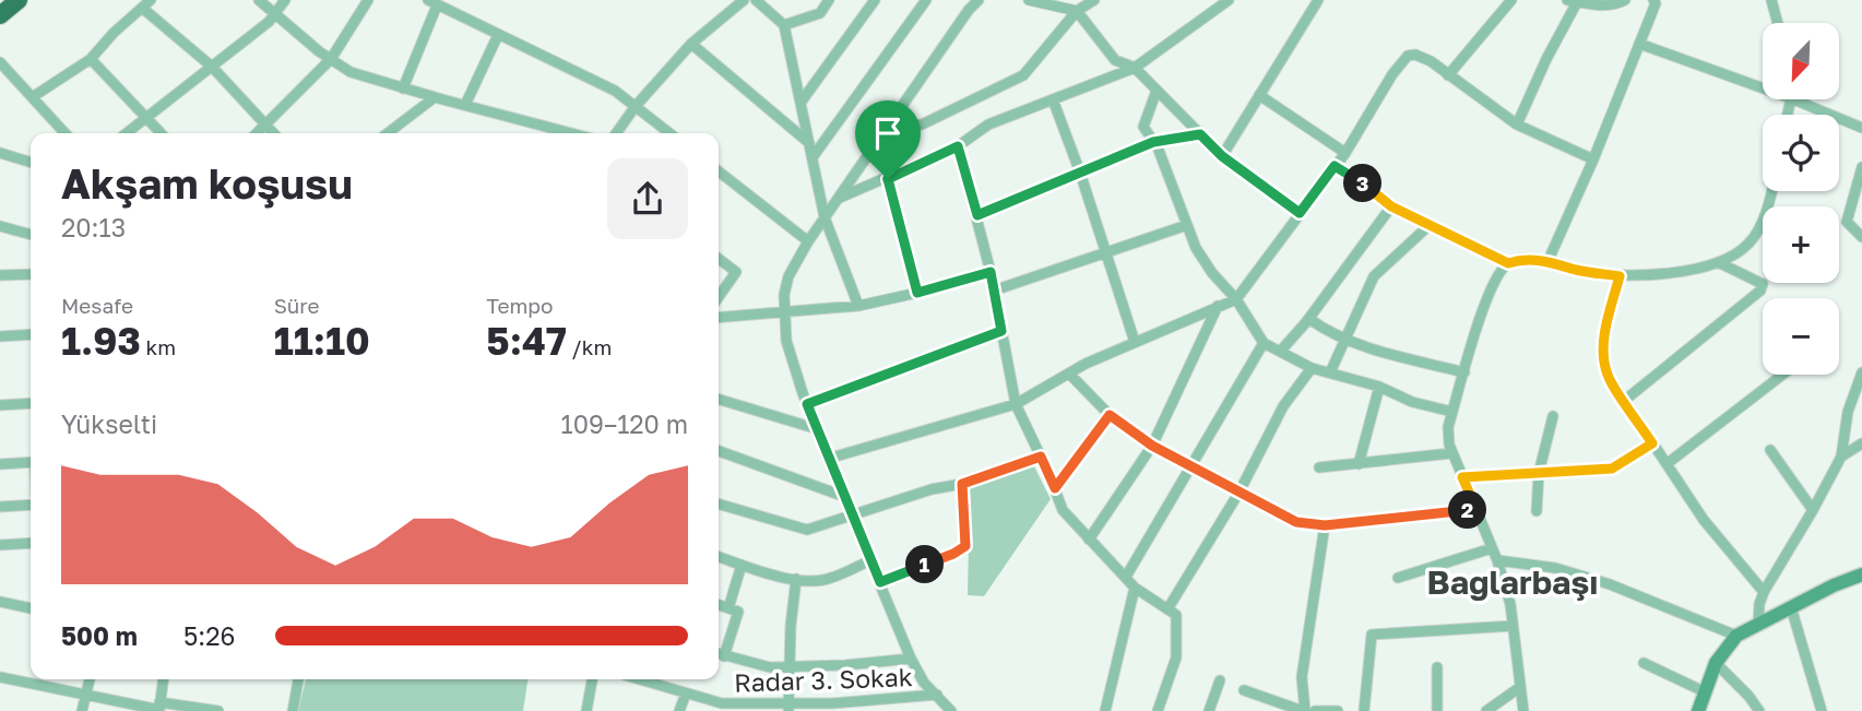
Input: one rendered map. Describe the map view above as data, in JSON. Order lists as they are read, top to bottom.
{
  "streets": {
    "street": ["Radar 3. Sokak"]
  },
  "districts": ["Bağlarbaşı"],
  "north": "bottom left",
  "page": {
    "map_buttons": ["+", "−"],
    "heading": ["Akşam koşusu", "20:13"],
    "pins": ["3", "2", "1"],
    "stats": [
      ["Mesafe", "1.93 km"],
      ["Süre", "11:10"],
      ["Tempo", "5:47 /km"]
    ],
    "chart": ["Yükselti", "109–120 m"],
    "list": [
      {
        "name": "500 m",
        "note": "5:26"
      }
    ]
  }
}
